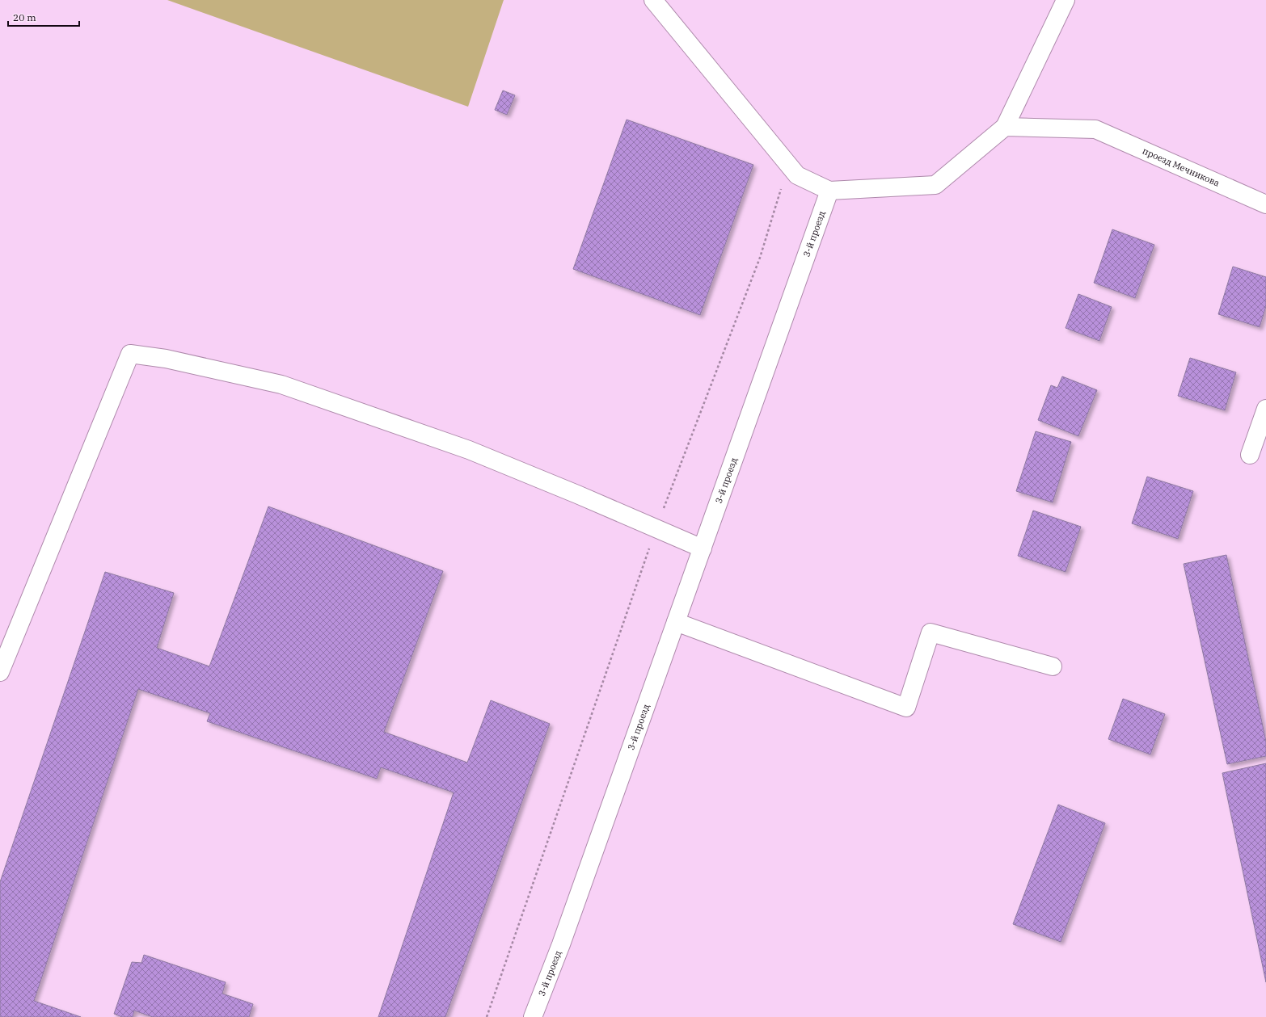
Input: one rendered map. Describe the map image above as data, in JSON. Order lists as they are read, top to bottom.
{
  "streets": {
    "street": ["проезд Мечникова", "3-й проезд"]
  },
  "scale_bar": "20 m"
}
